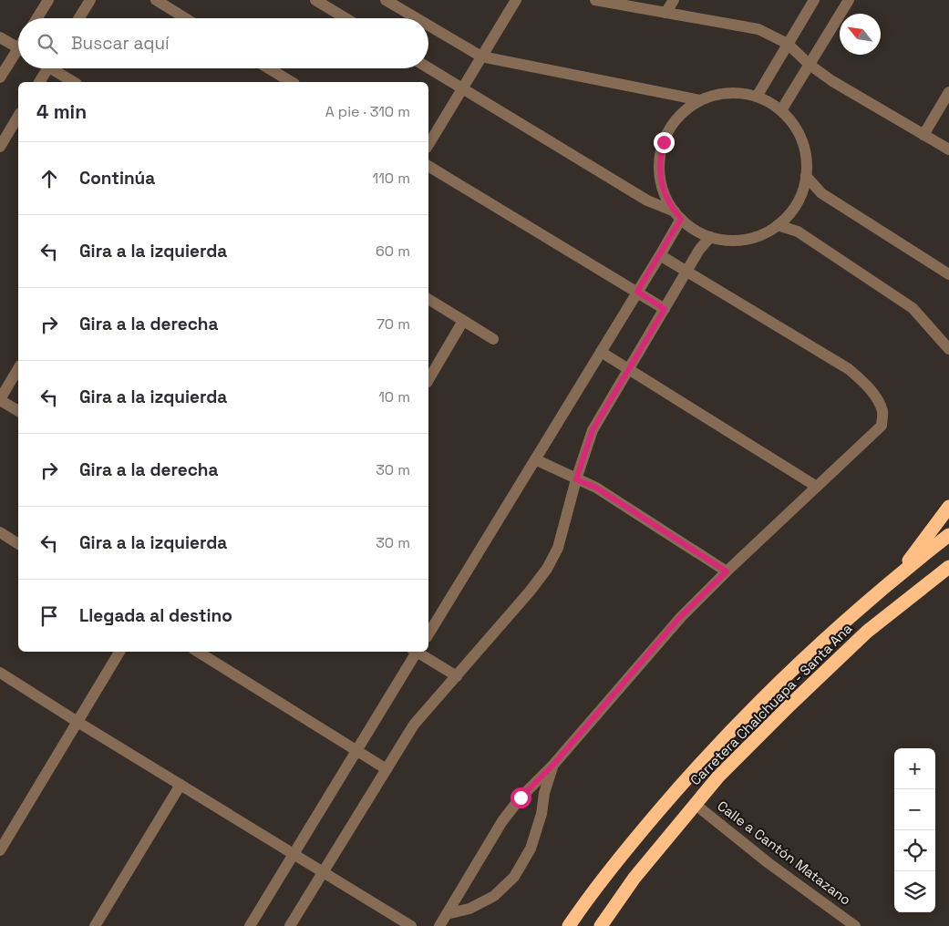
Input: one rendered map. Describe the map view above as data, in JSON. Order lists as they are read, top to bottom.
{
  "streets": {
    "highway": ["Carretera Chalchuapa - Santa Ana"],
    "street": ["Calle a Cantón Matazano"]
  },
  "crossings": [
    ["Carretera Chalchuapa - Santa Ana", "Calle a Cantón Matazano"]
  ],
  "north": "top left",
  "page": {
    "search": "Buscar aquí",
    "heading": ["4 min", "A pie · 310 m"],
    "list": [
      ["Continúa", "110 m"],
      ["Gira a la izquierda", "60 m"],
      ["Gira a la derecha", "70 m"],
      ["Gira a la izquierda", "10 m"],
      ["Gira a la derecha", "30 m"],
      ["Gira a la izquierda", "30 m"],
      "Llegada al destino"
    ],
    "map_buttons": ["+", "−"]
  }
}
